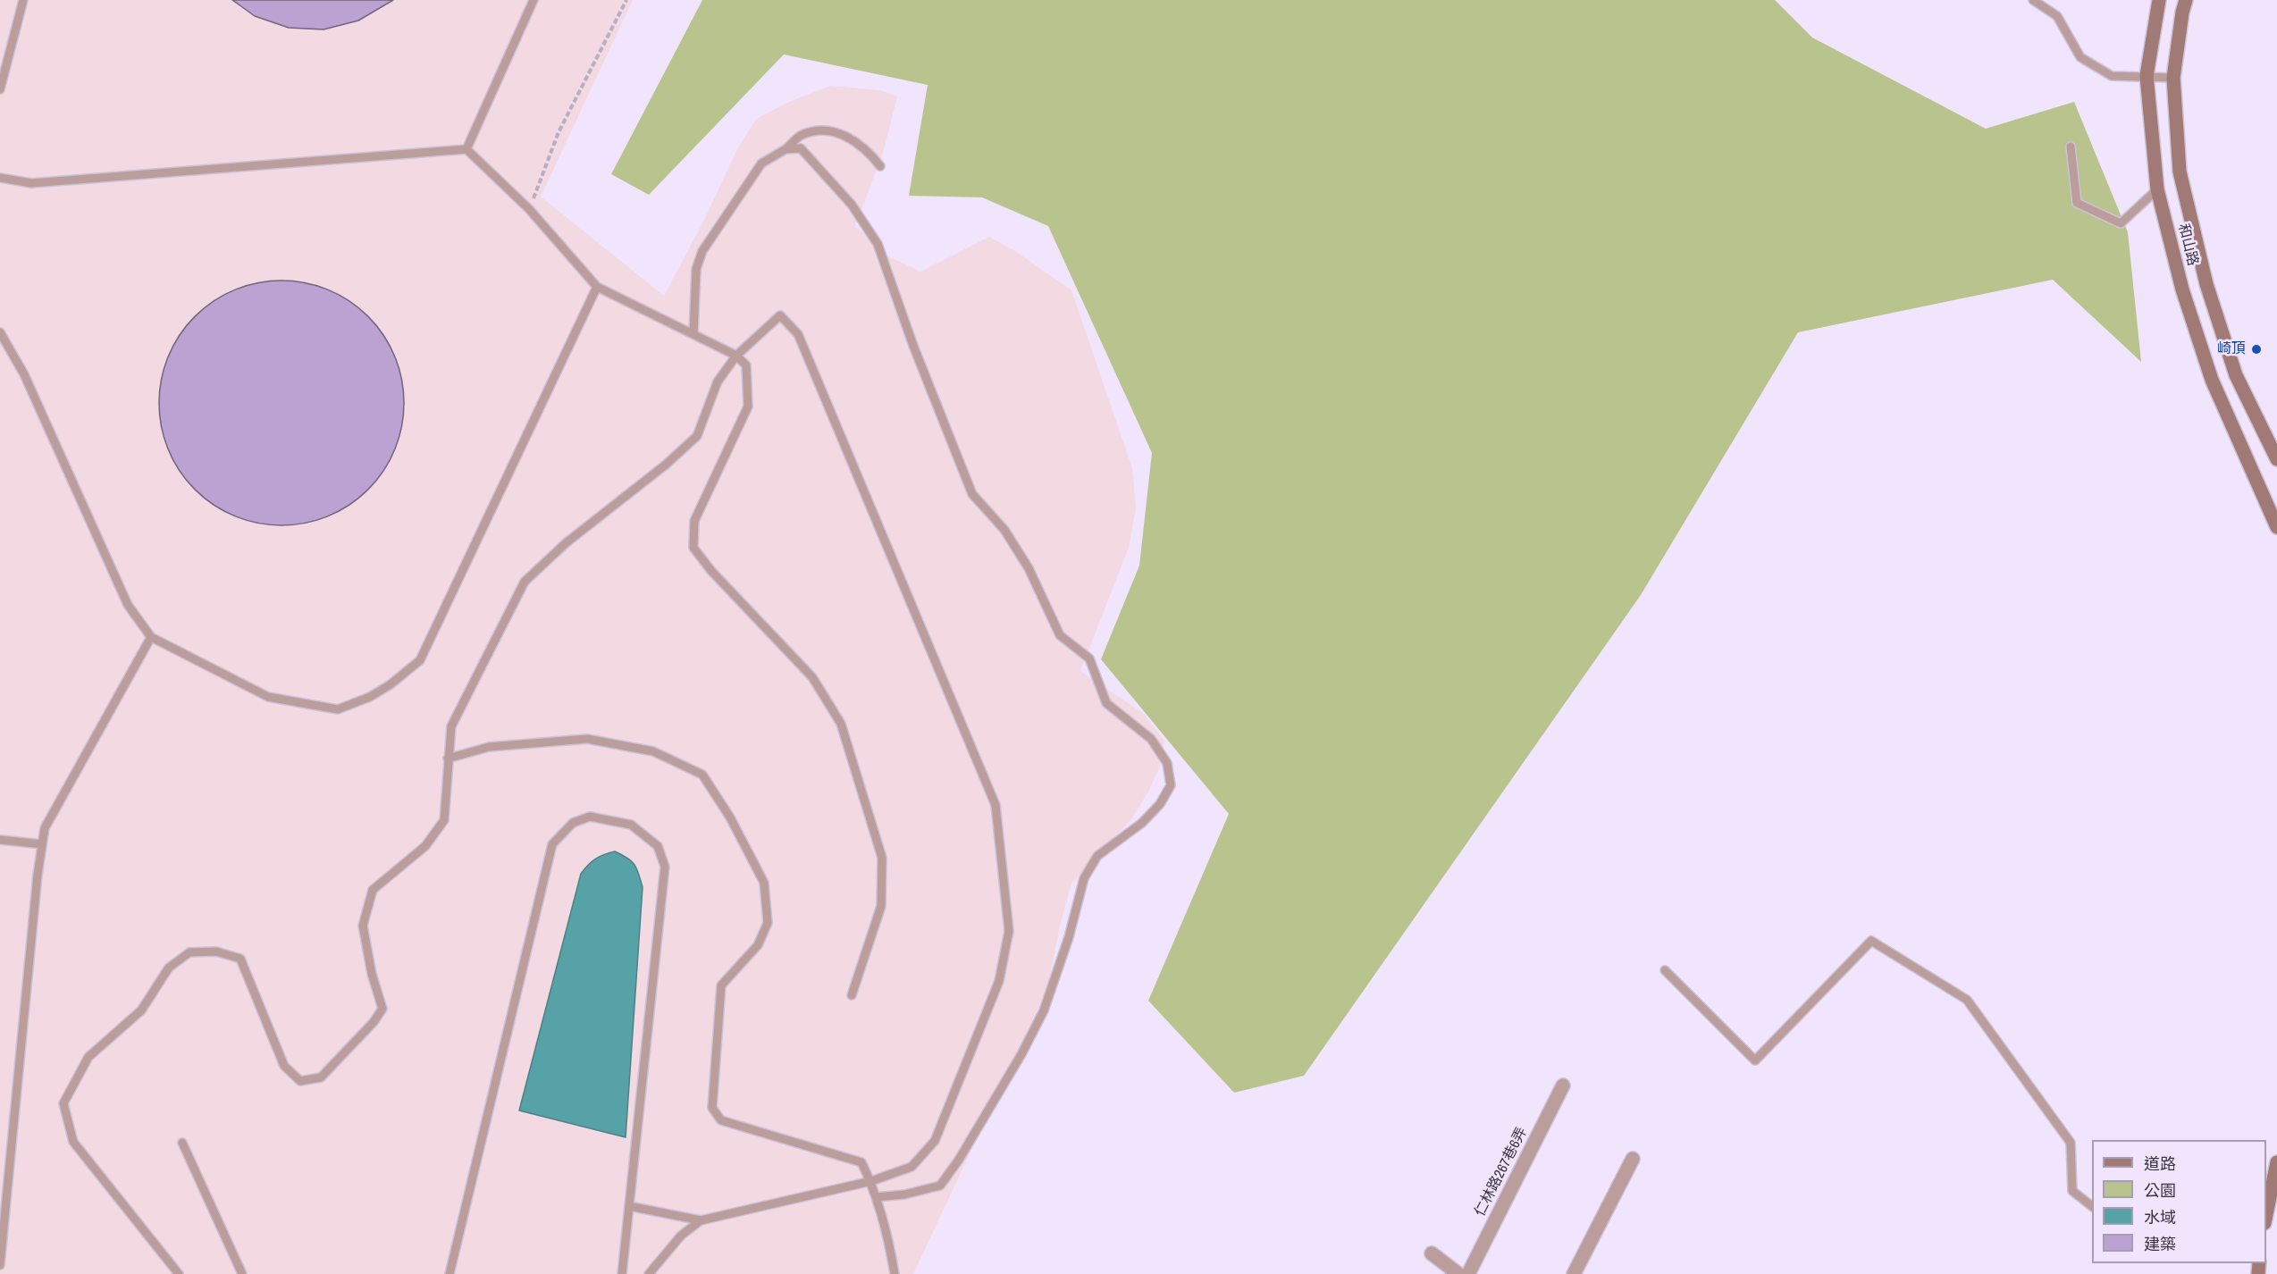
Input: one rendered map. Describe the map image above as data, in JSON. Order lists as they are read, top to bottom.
{
  "streets": {
    "main road": ["和山路"],
    "street": ["仁林路267巷6弄"]
  },
  "places": ["崎頂"],
  "legend": [
    "道路",
    "公園",
    "水域",
    "建築"
  ]
}
